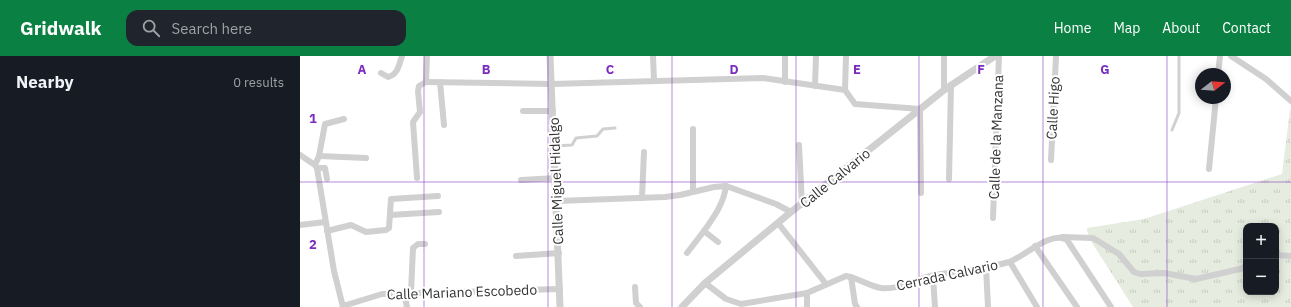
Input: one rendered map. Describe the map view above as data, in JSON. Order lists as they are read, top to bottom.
{
  "streets": {
    "street": [
      "Calle Higo",
      "Calle de la Manzana",
      "Calle Calvario",
      "Calle Miguel Hidalgo",
      "Cerrada Calvario",
      "Calle Mariano Escobedo"
    ]
  },
  "crossings": [
    ["Calle Miguel Hidalgo", "Calle Mariano Escobedo"]
  ],
  "north": "right",
  "page": {
    "header": "Gridwalk",
    "search": "Search here",
    "nav": [
      "Home",
      "Map",
      "About",
      "Contact"
    ],
    "heading": ["Nearby", "0 results"],
    "map_buttons": ["+", "−"]
  },
  "grid": {
    "columns": [
      "A",
      "B",
      "C",
      "D",
      "E",
      "F",
      "G"
    ],
    "rows": ["1", "2"]
  }
}
